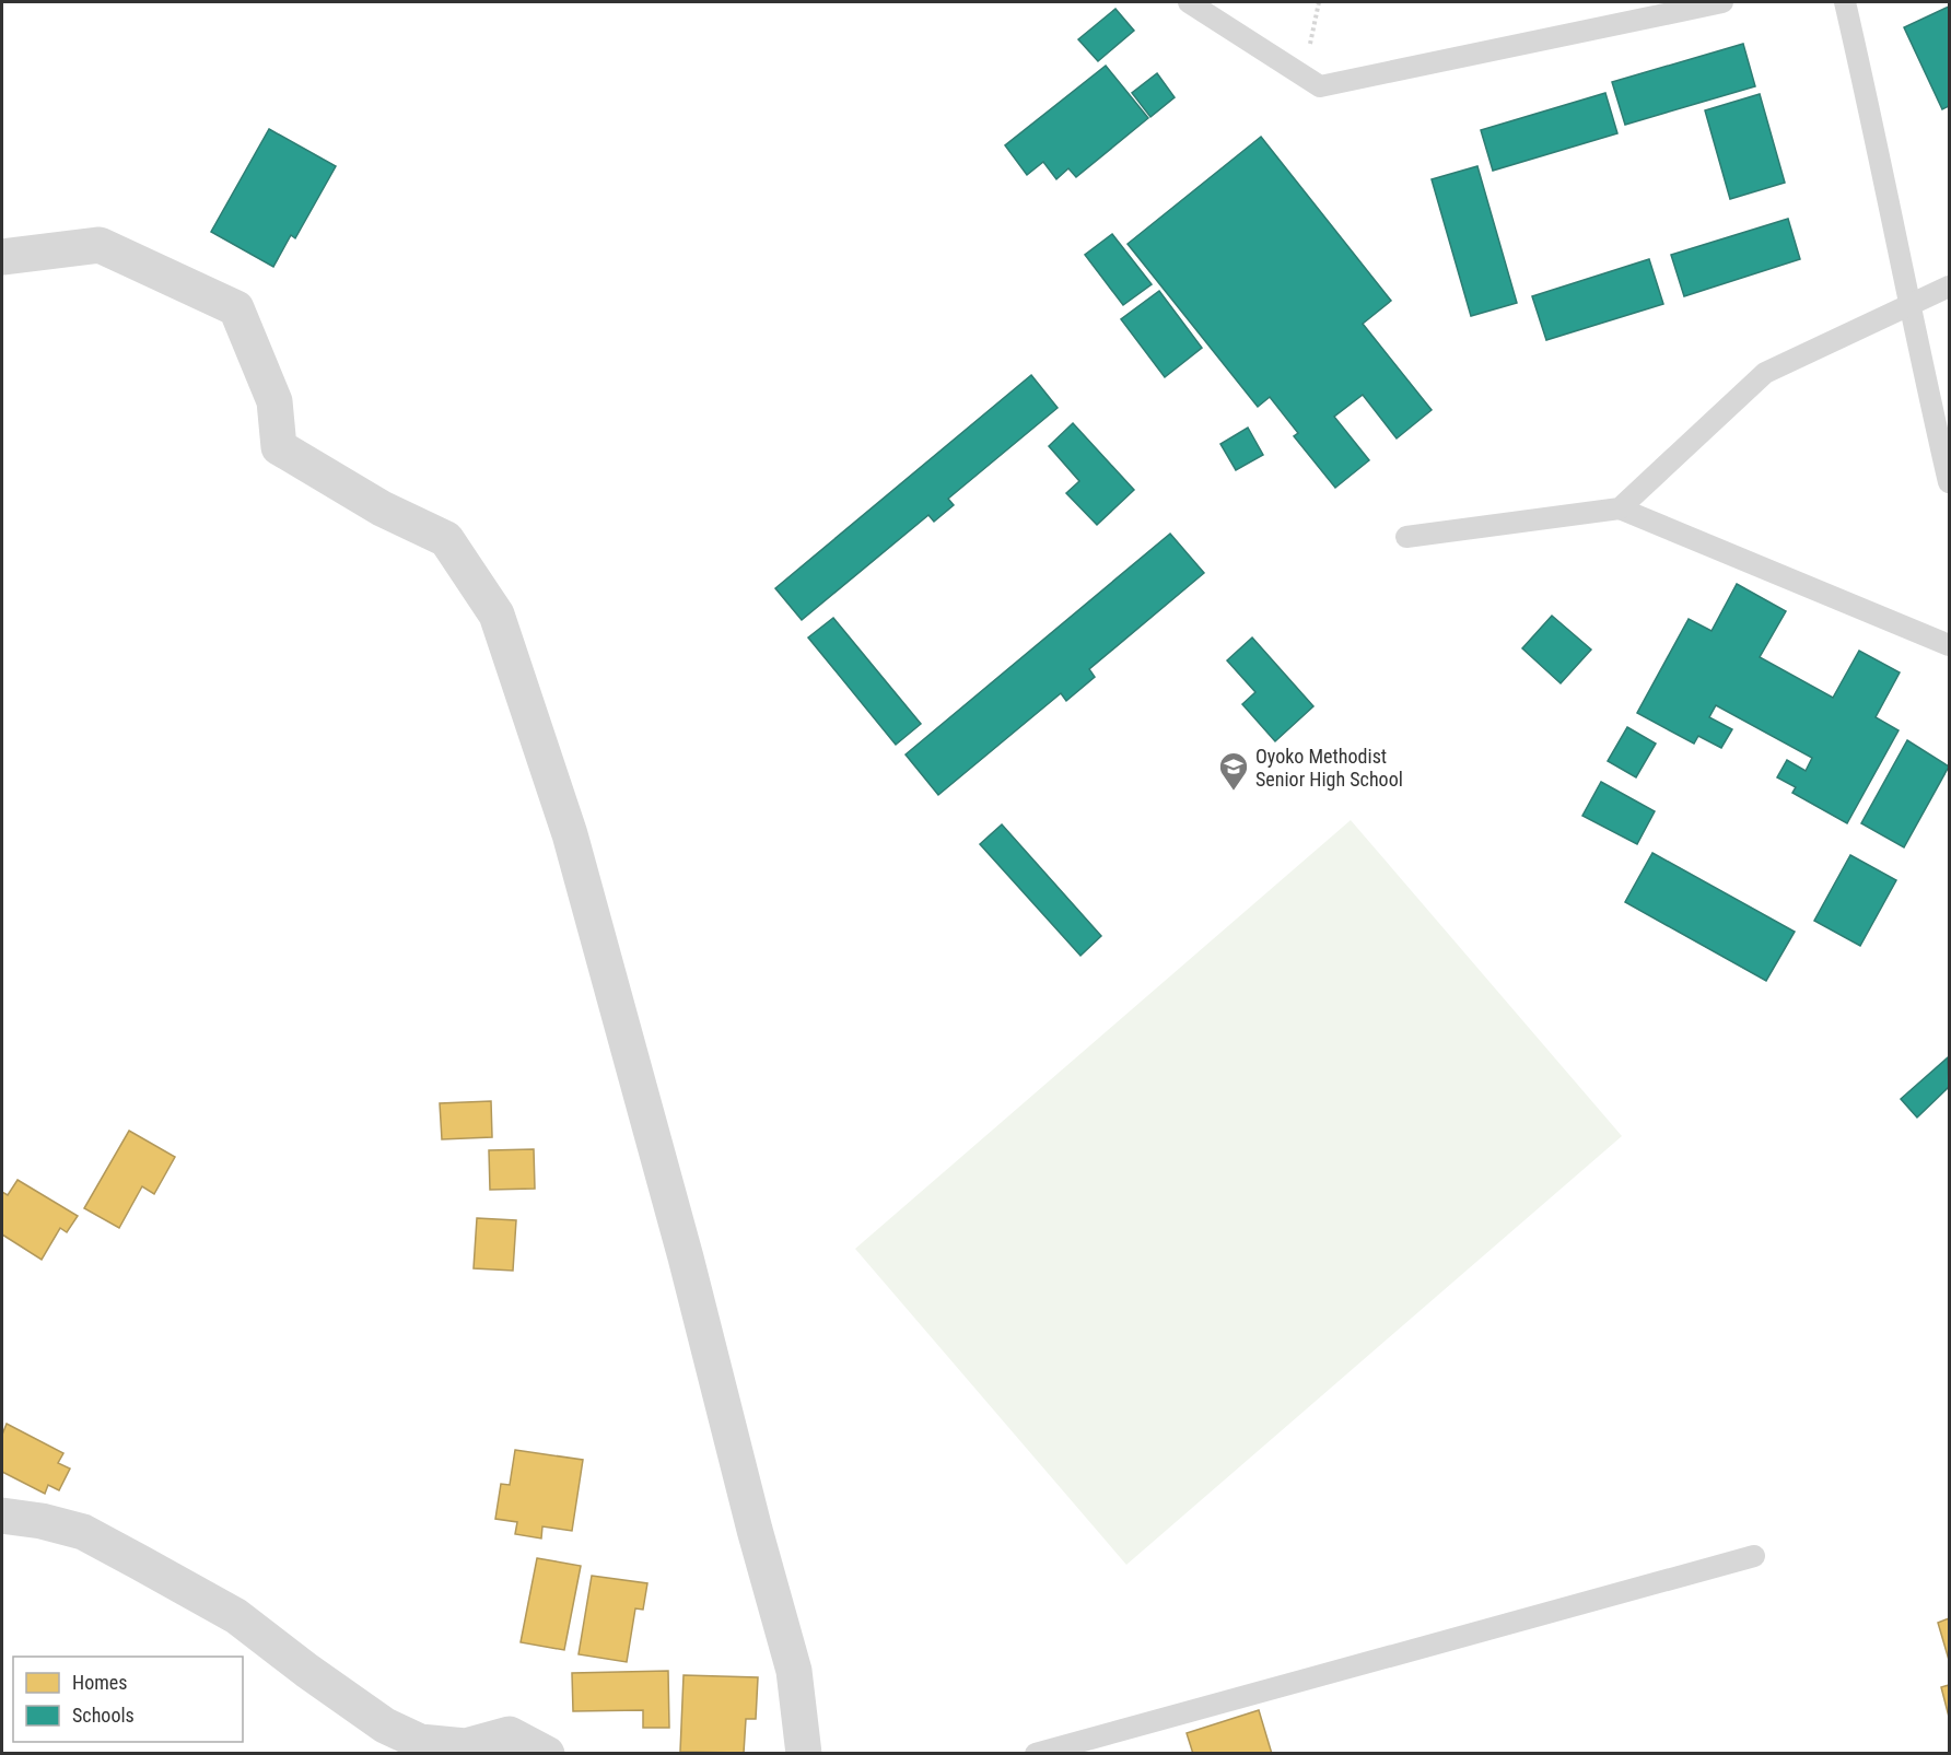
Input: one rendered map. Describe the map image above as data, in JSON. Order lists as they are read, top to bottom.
{
  "places": {
    "school or university": ["Oyoko Methodist Senior High School"]
  },
  "legend": ["Homes", "Schools"]
}
